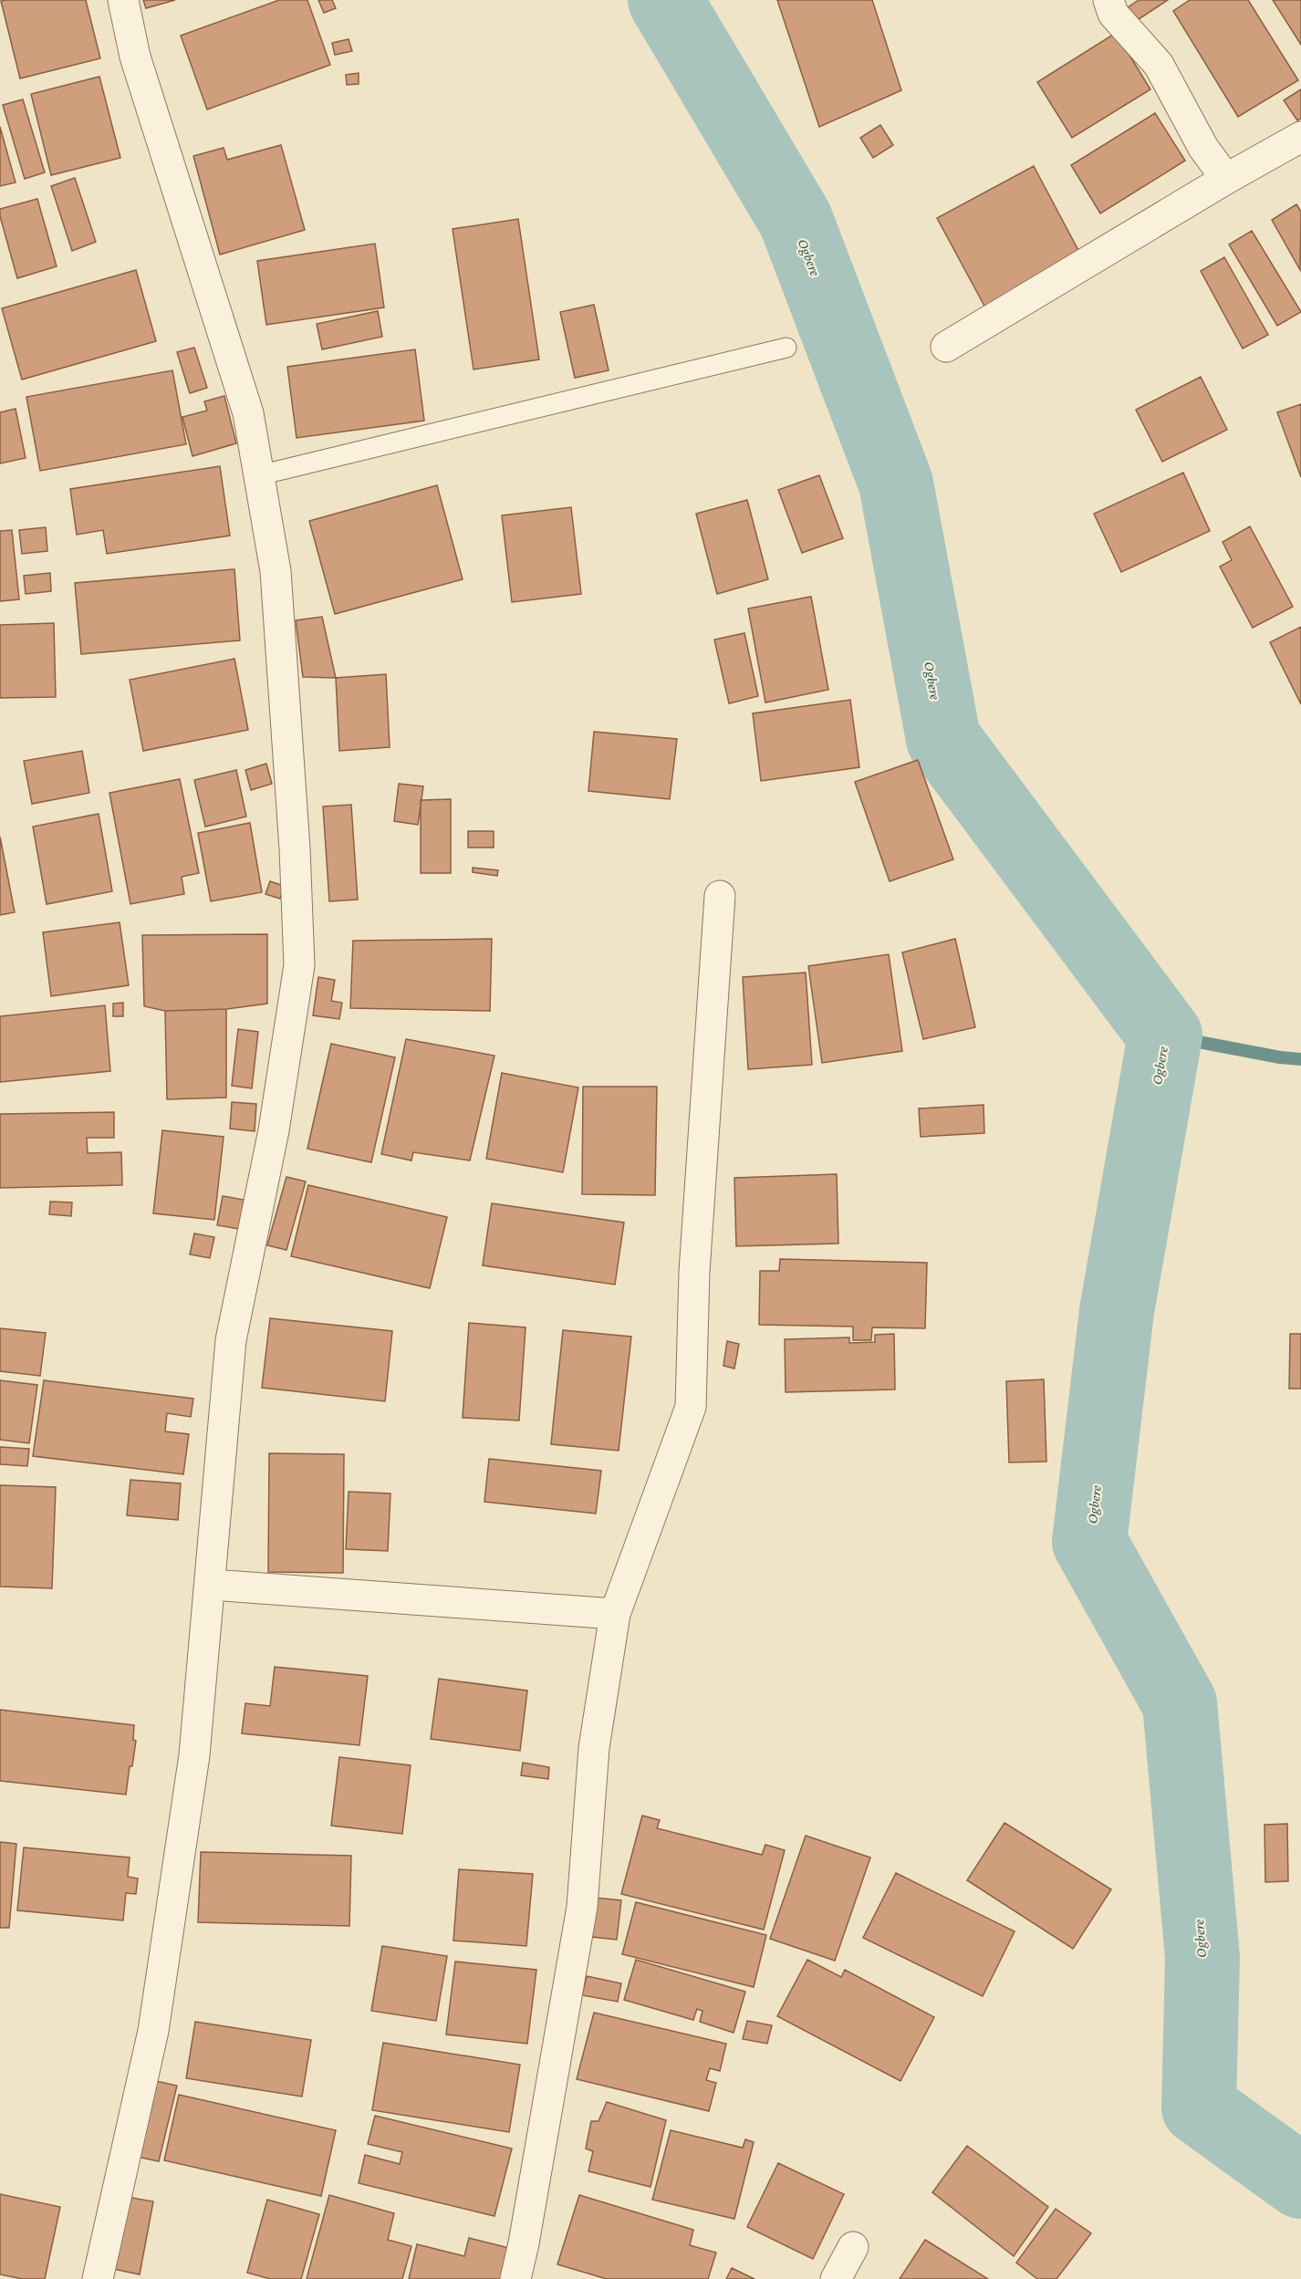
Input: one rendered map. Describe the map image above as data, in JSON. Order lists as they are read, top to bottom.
{
  "water": ["Ogbere"]
}
